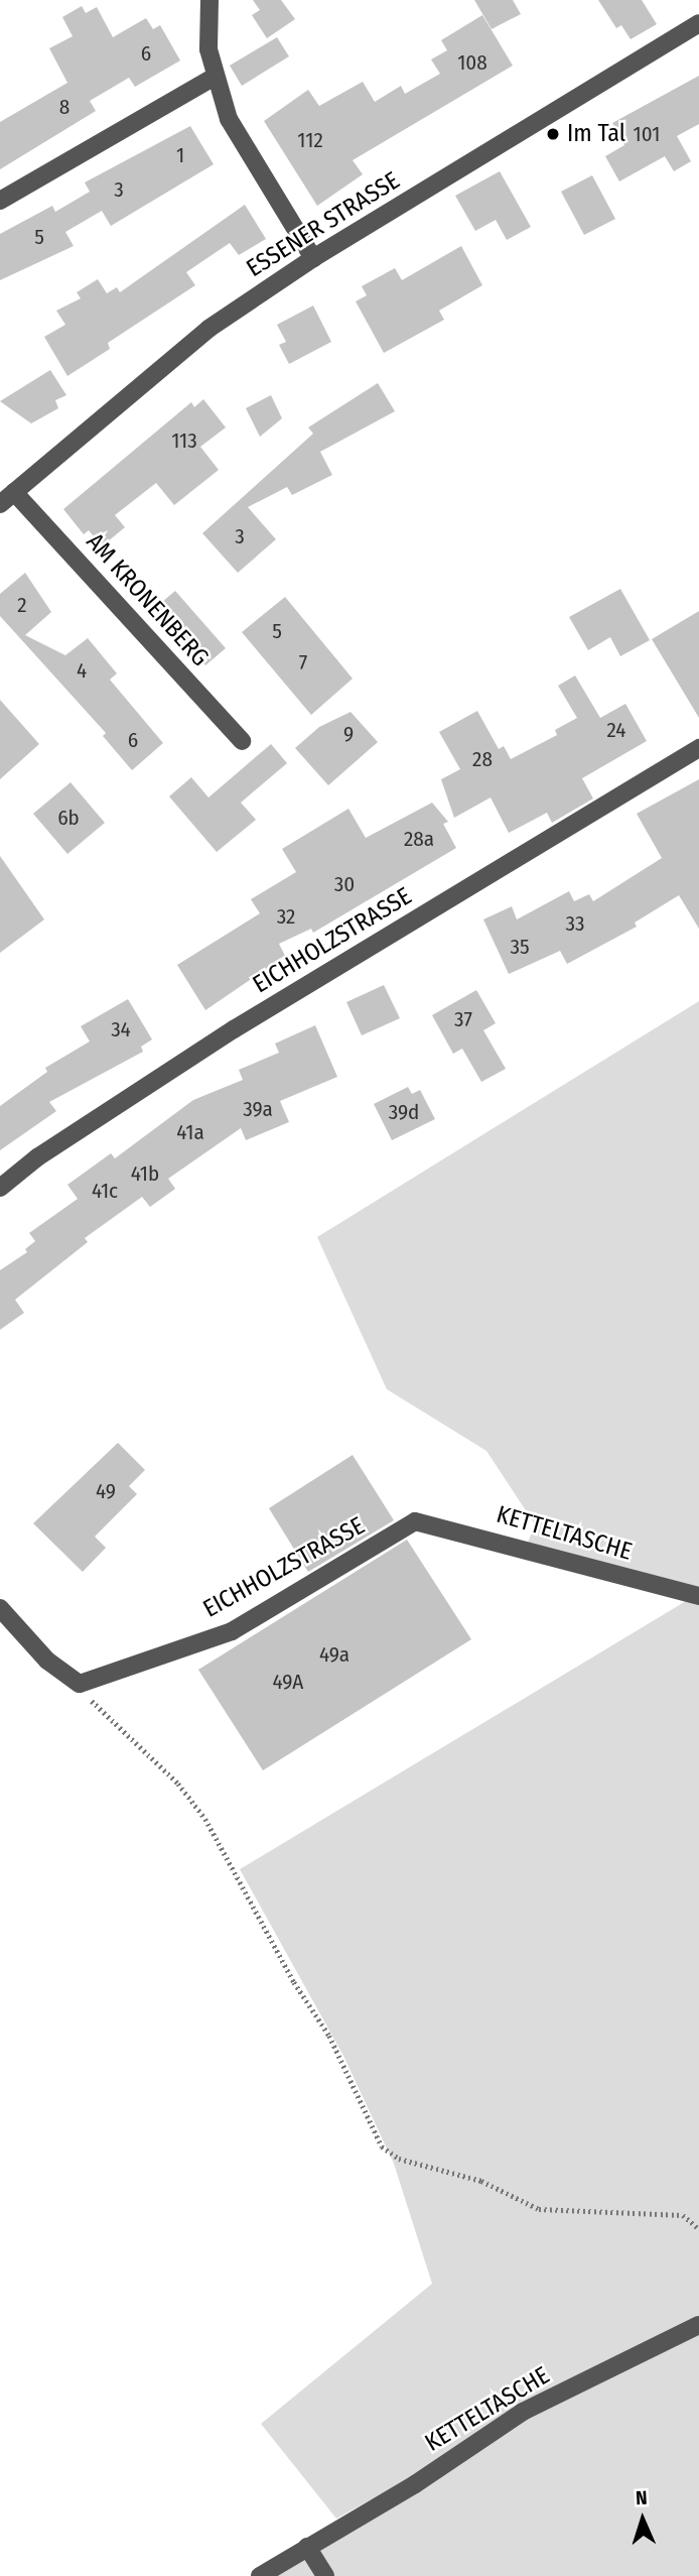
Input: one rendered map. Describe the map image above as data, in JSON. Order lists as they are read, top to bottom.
{
  "streets": {
    "street": [
      "ESSENER STRASSE",
      "AM KRONENBERG",
      "EICHHOLZSTRASSE",
      "KETTELTASCHE"
    ]
  },
  "crossings": [
    ["ESSENER STRASSE", "AM KRONENBERG"],
    ["EICHHOLZSTRASSE", "KETTELTASCHE"]
  ],
  "places": ["Im Tal"],
  "house_numbers": [
    "6",
    "108",
    "8",
    "101",
    "112",
    "1",
    "3",
    "5",
    "113",
    "3",
    "2",
    "5",
    "7",
    "4",
    "24",
    "9",
    "6",
    "28",
    "6b",
    "28a",
    "30",
    "32",
    "33",
    "35",
    "37",
    "34",
    "39a",
    "39d",
    "41a",
    "41b",
    "41c",
    "49",
    "49a",
    "49A"
  ],
  "north": "top"
}
